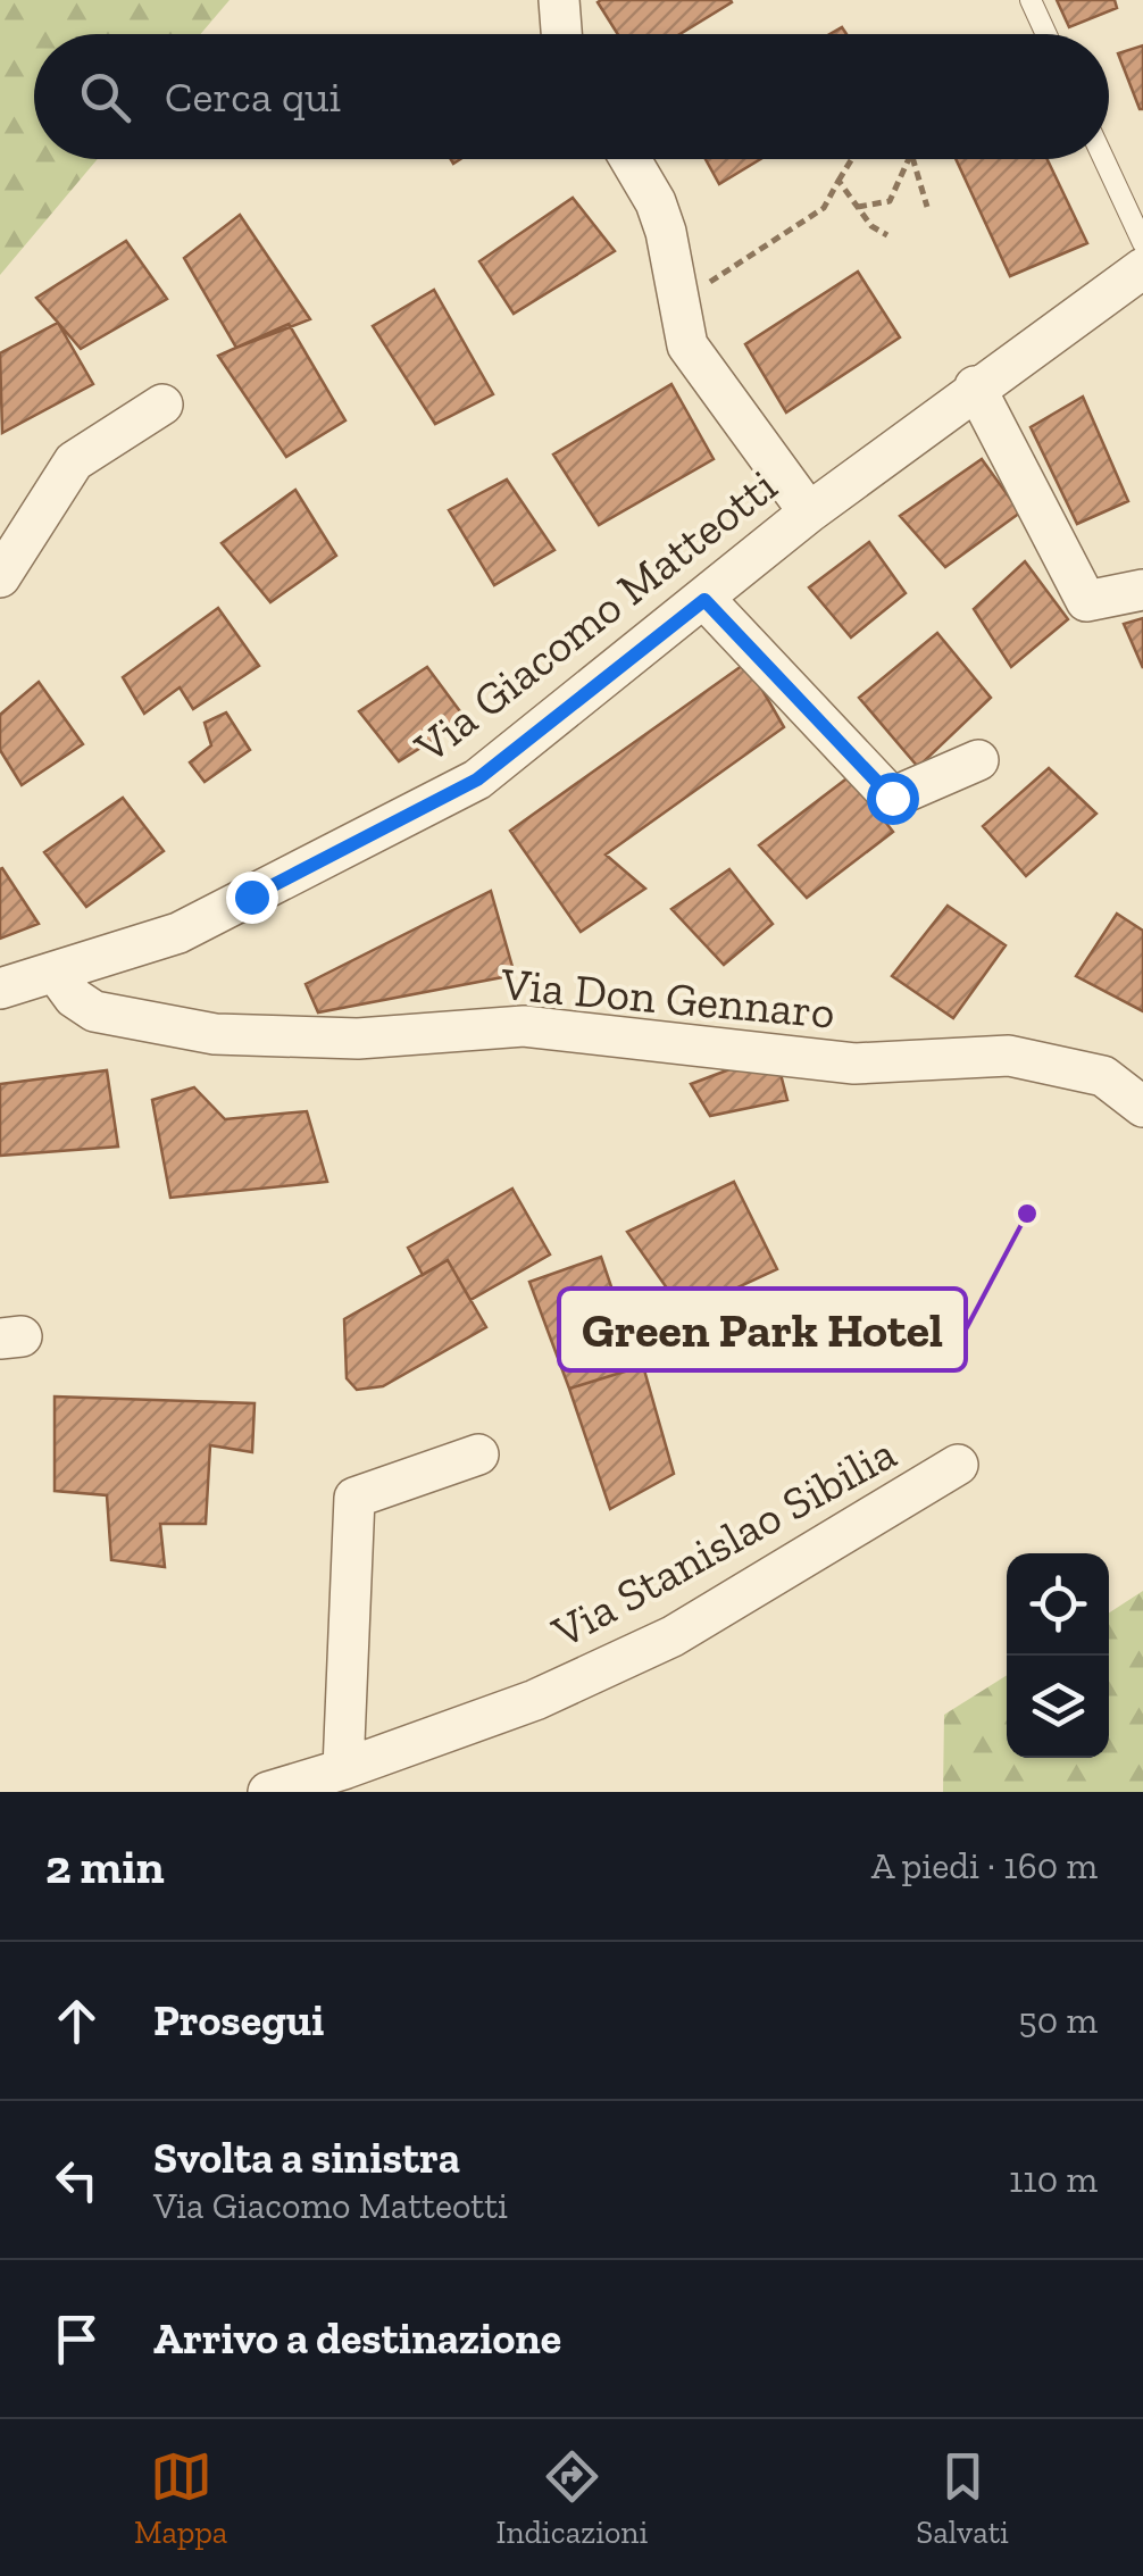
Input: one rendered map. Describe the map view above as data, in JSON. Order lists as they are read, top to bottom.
{
  "streets": {
    "street": ["Via Giacomo Matteotti", "Via Don Gennaro", "Via Stanislao Sibilia"]
  },
  "crossings": [
    ["Via Giacomo Matteotti", "Via Don Gennaro"]
  ],
  "places": ["Green Park Hotel"],
  "page": {
    "search": "Cerca qui",
    "heading": ["2 min", "A piedi · 160 m"],
    "list": [
      ["Prosegui", "50 m"],
      ["Svolta a sinistra", "Via Giacomo Matteotti", "110 m"],
      "Arrivo a destinazione"
    ],
    "nav": ["Mappa", "Indicazioni", "Salvati"]
  }
}
